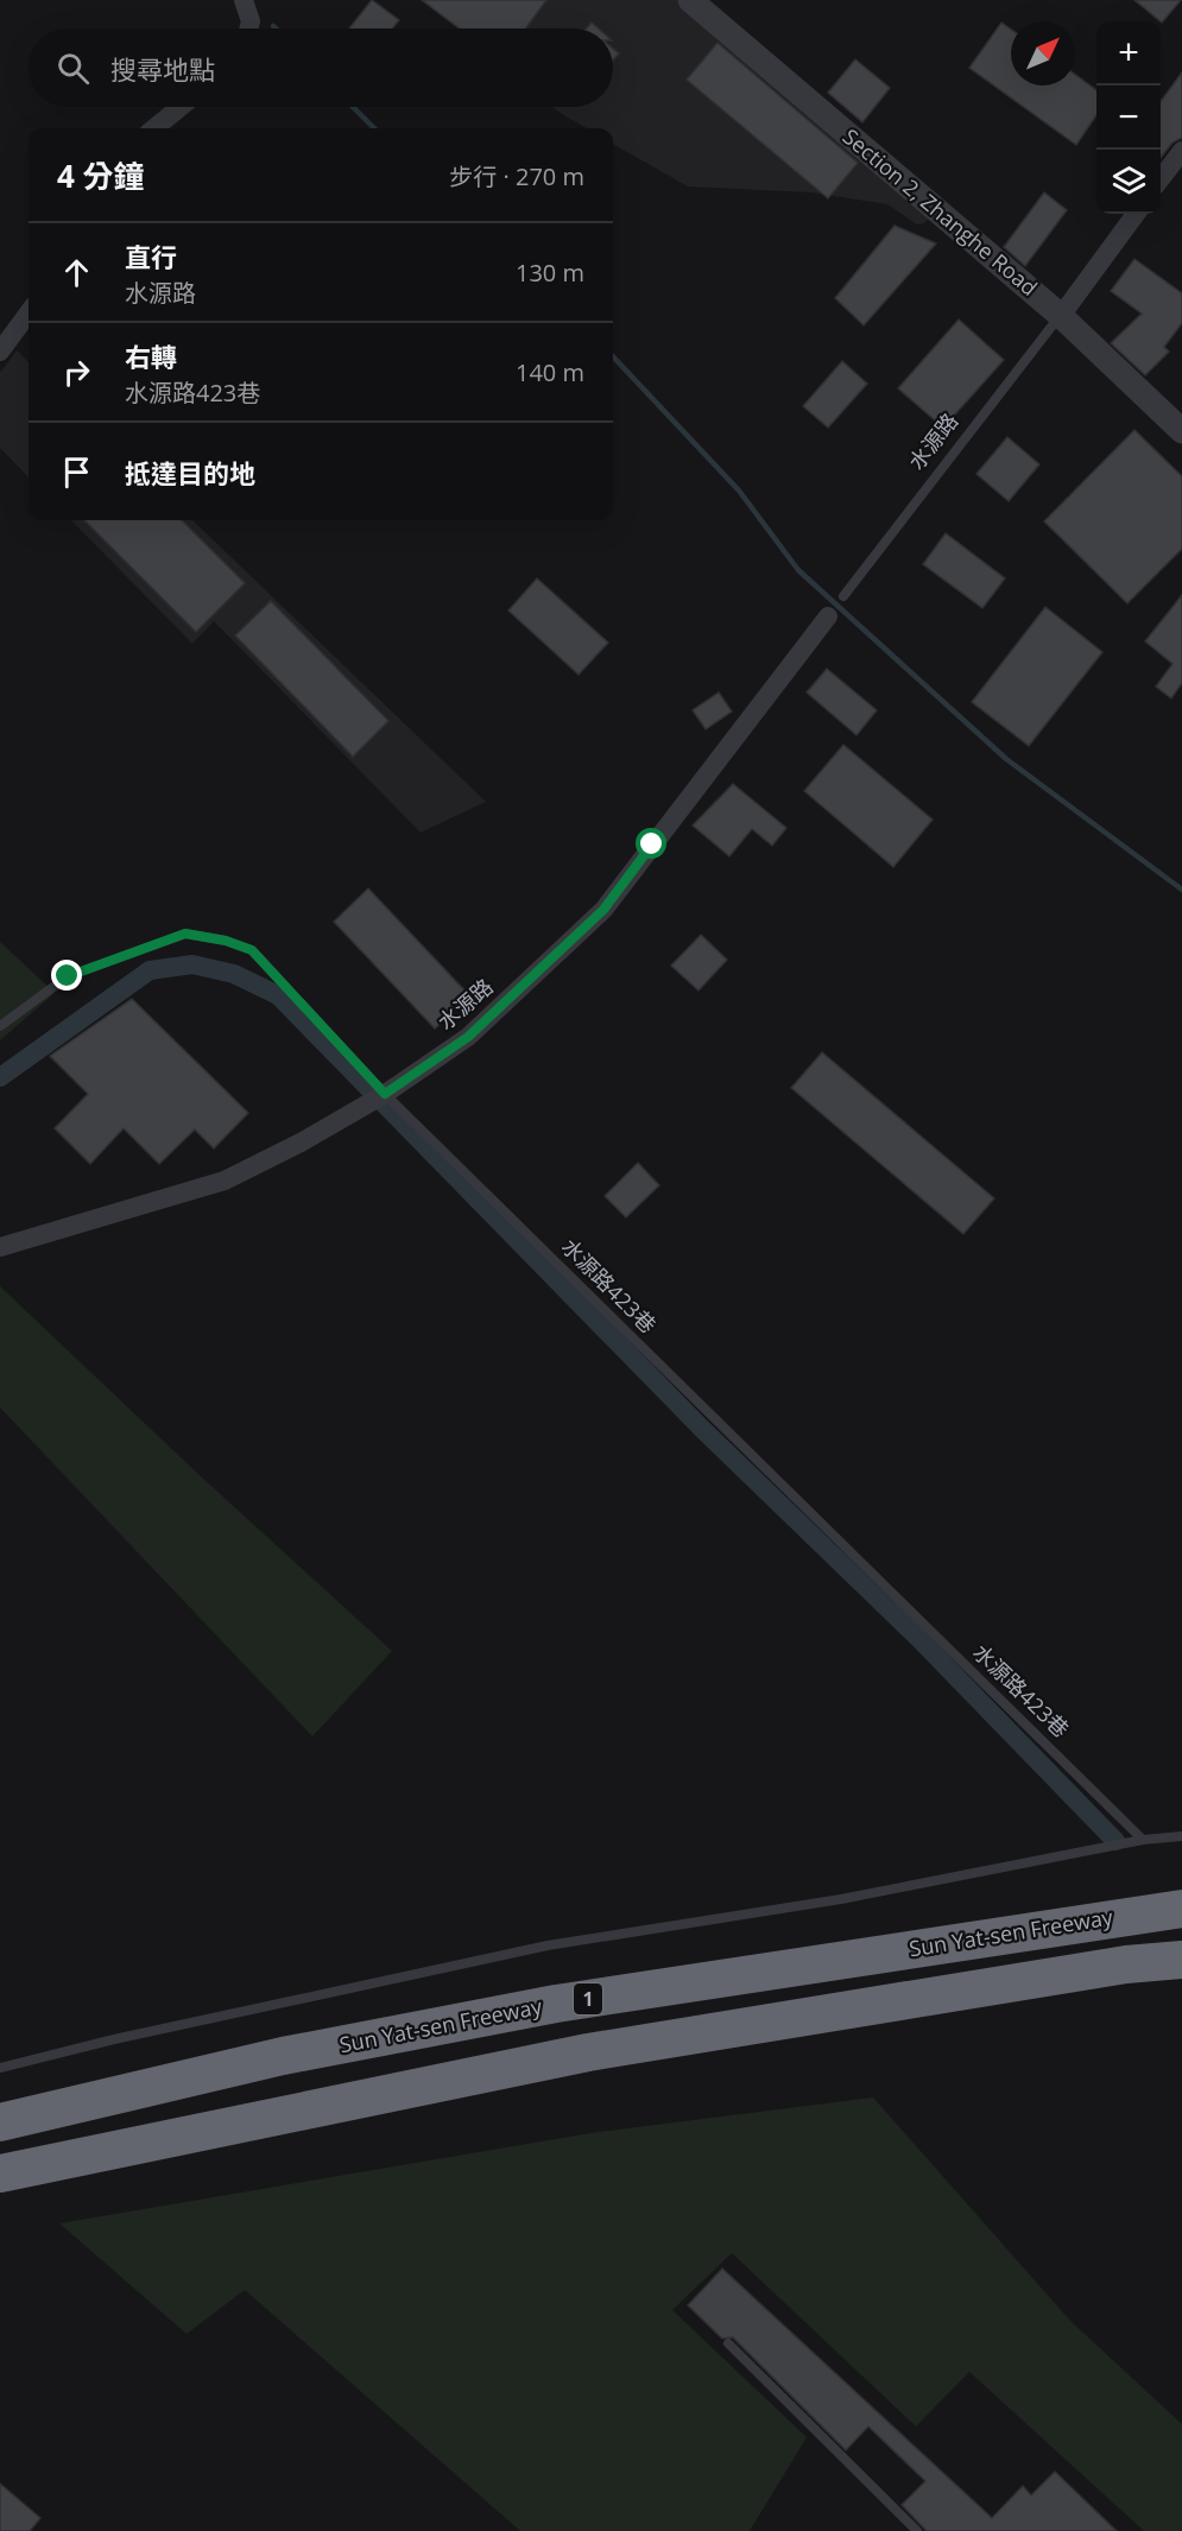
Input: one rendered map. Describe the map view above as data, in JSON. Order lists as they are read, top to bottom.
{
  "streets": {
    "highway": ["Sun Yat-sen Freeway", "1"],
    "street": ["Section 2, Zhanghe Road", "水源路"],
    "lane": ["水源路423巷"]
  },
  "crossings": [
    ["Section 2, Zhanghe Road", "水源路"],
    ["水源路", "水源路423巷"]
  ],
  "north": "top right",
  "page": {
    "map_buttons": ["+", "−"],
    "search": "搜尋地點",
    "heading": ["4 分鐘", "步行 · 270 m"],
    "list": [
      ["直行", "水源路", "130 m"],
      ["右轉", "水源路423巷", "140 m"],
      "抵達目的地"
    ]
  }
}
